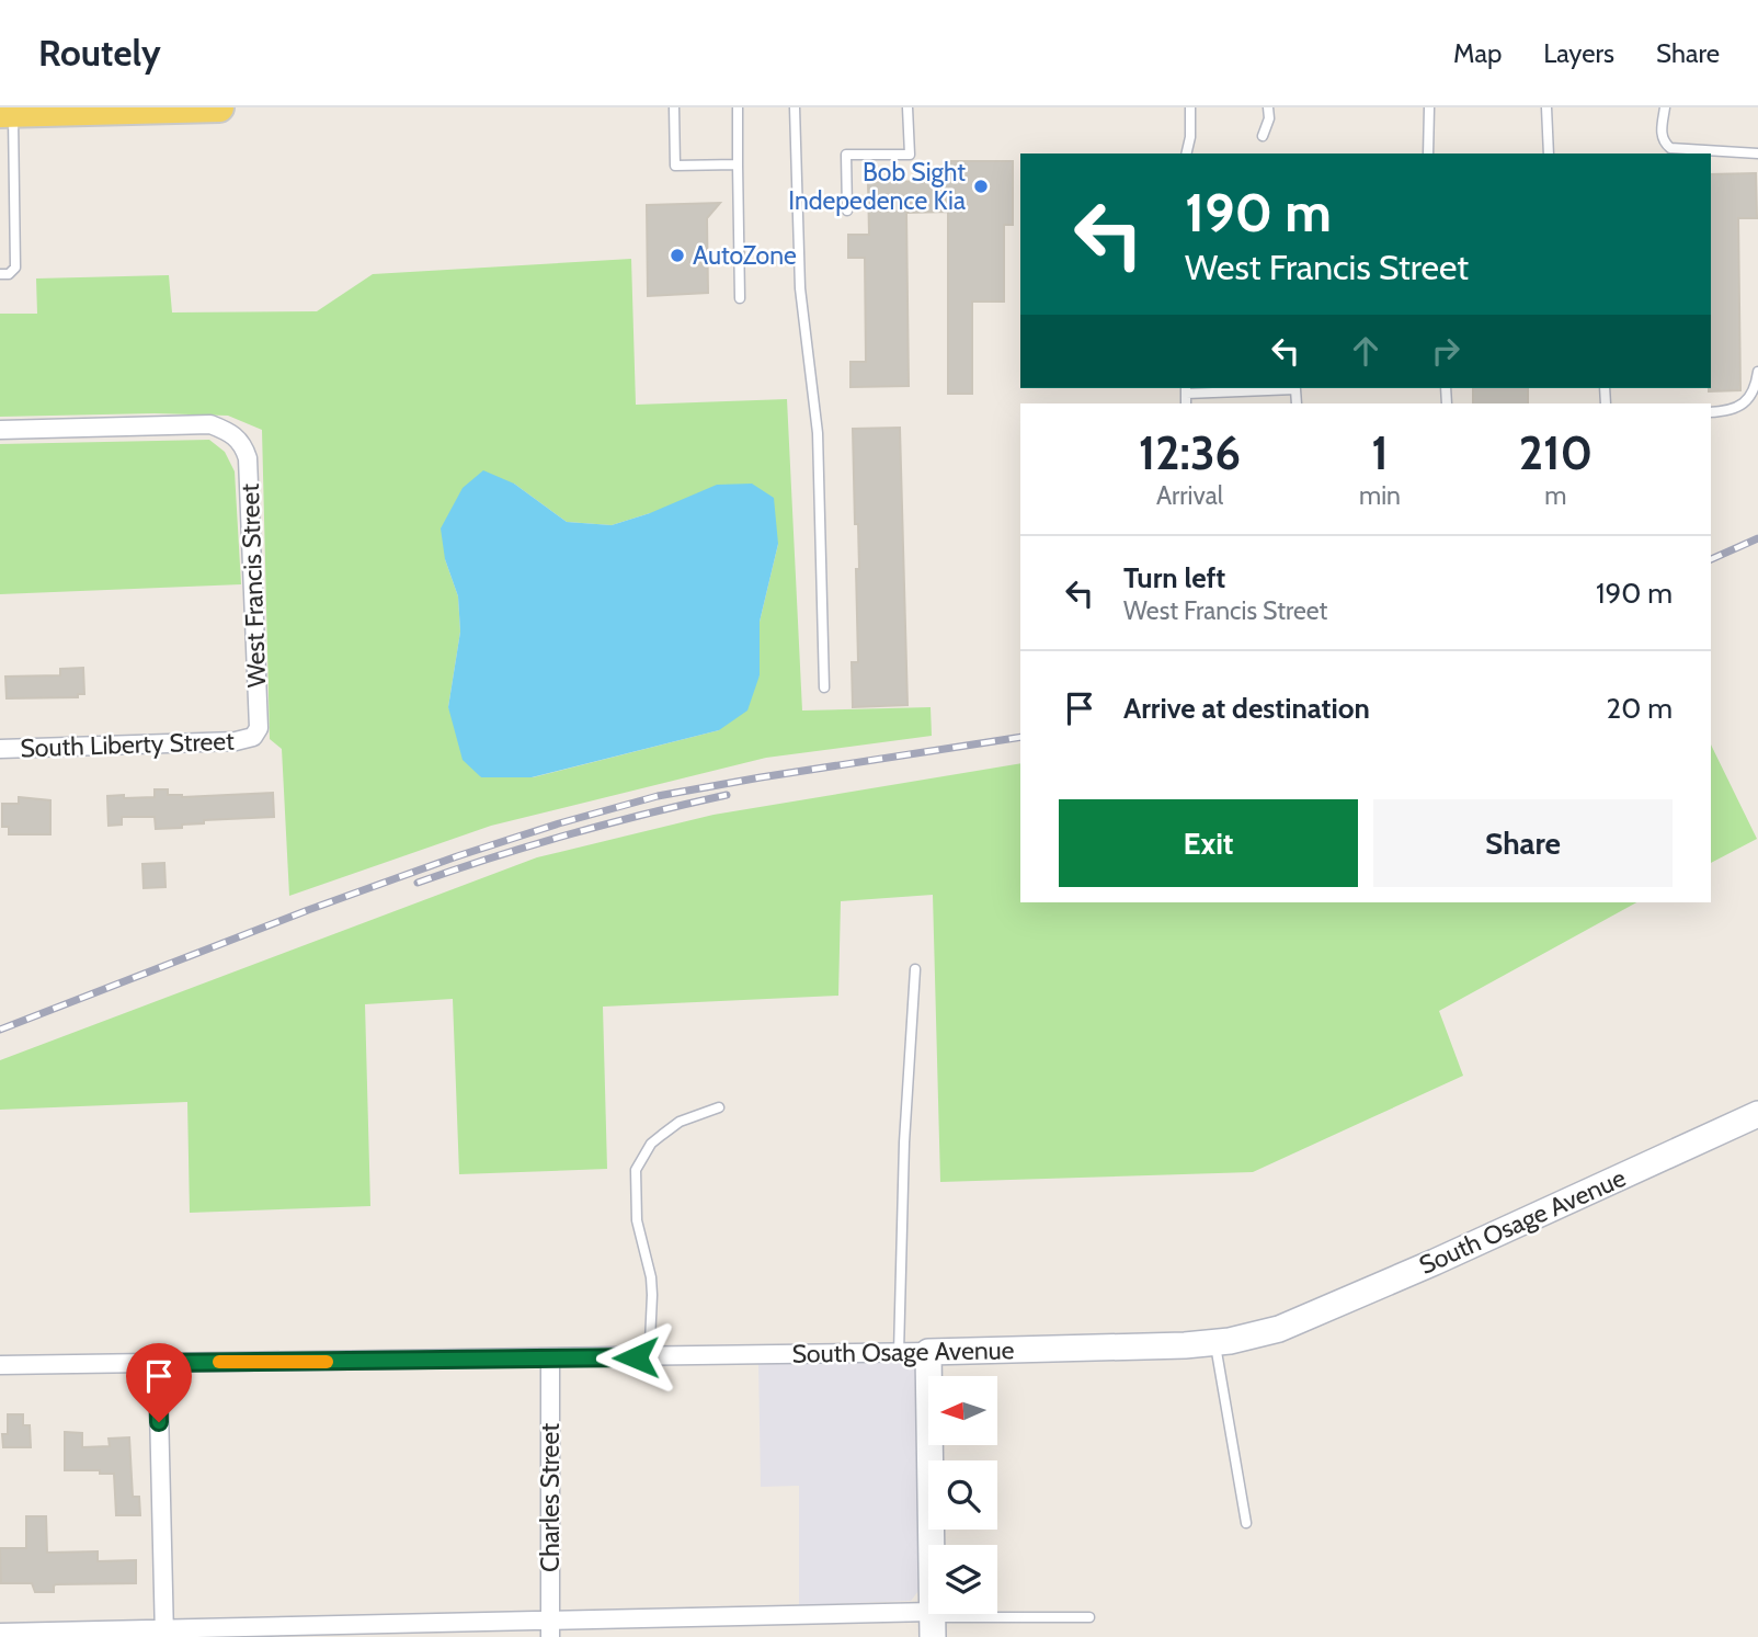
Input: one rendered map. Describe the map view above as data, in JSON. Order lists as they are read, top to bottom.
{
  "streets": {
    "street": [
      "West Francis Street",
      "South Liberty Street",
      "South Osage Avenue",
      "Charles Street"
    ]
  },
  "crossings": [
    ["West Francis Street", "South Liberty Street"],
    ["South Osage Avenue", "Charles Street"]
  ],
  "places": ["Bob Sight Indepedence Kia", "AutoZone"],
  "north": "left",
  "page": {
    "header": "Routely",
    "nav": ["Map", "Layers", "Share"],
    "turn": ["190 m", "West Francis Street"],
    "eta": [
      "12:36",
      "Arrival",
      "1",
      "min",
      "210",
      "m"
    ],
    "list": [
      {
        "name": "Turn left",
        "note": "West Francis Street",
        "value": "190 m"
      },
      {
        "name": "Arrive at destination",
        "value": "20 m"
      }
    ],
    "buttons": ["Exit", "Share"]
  }
}
